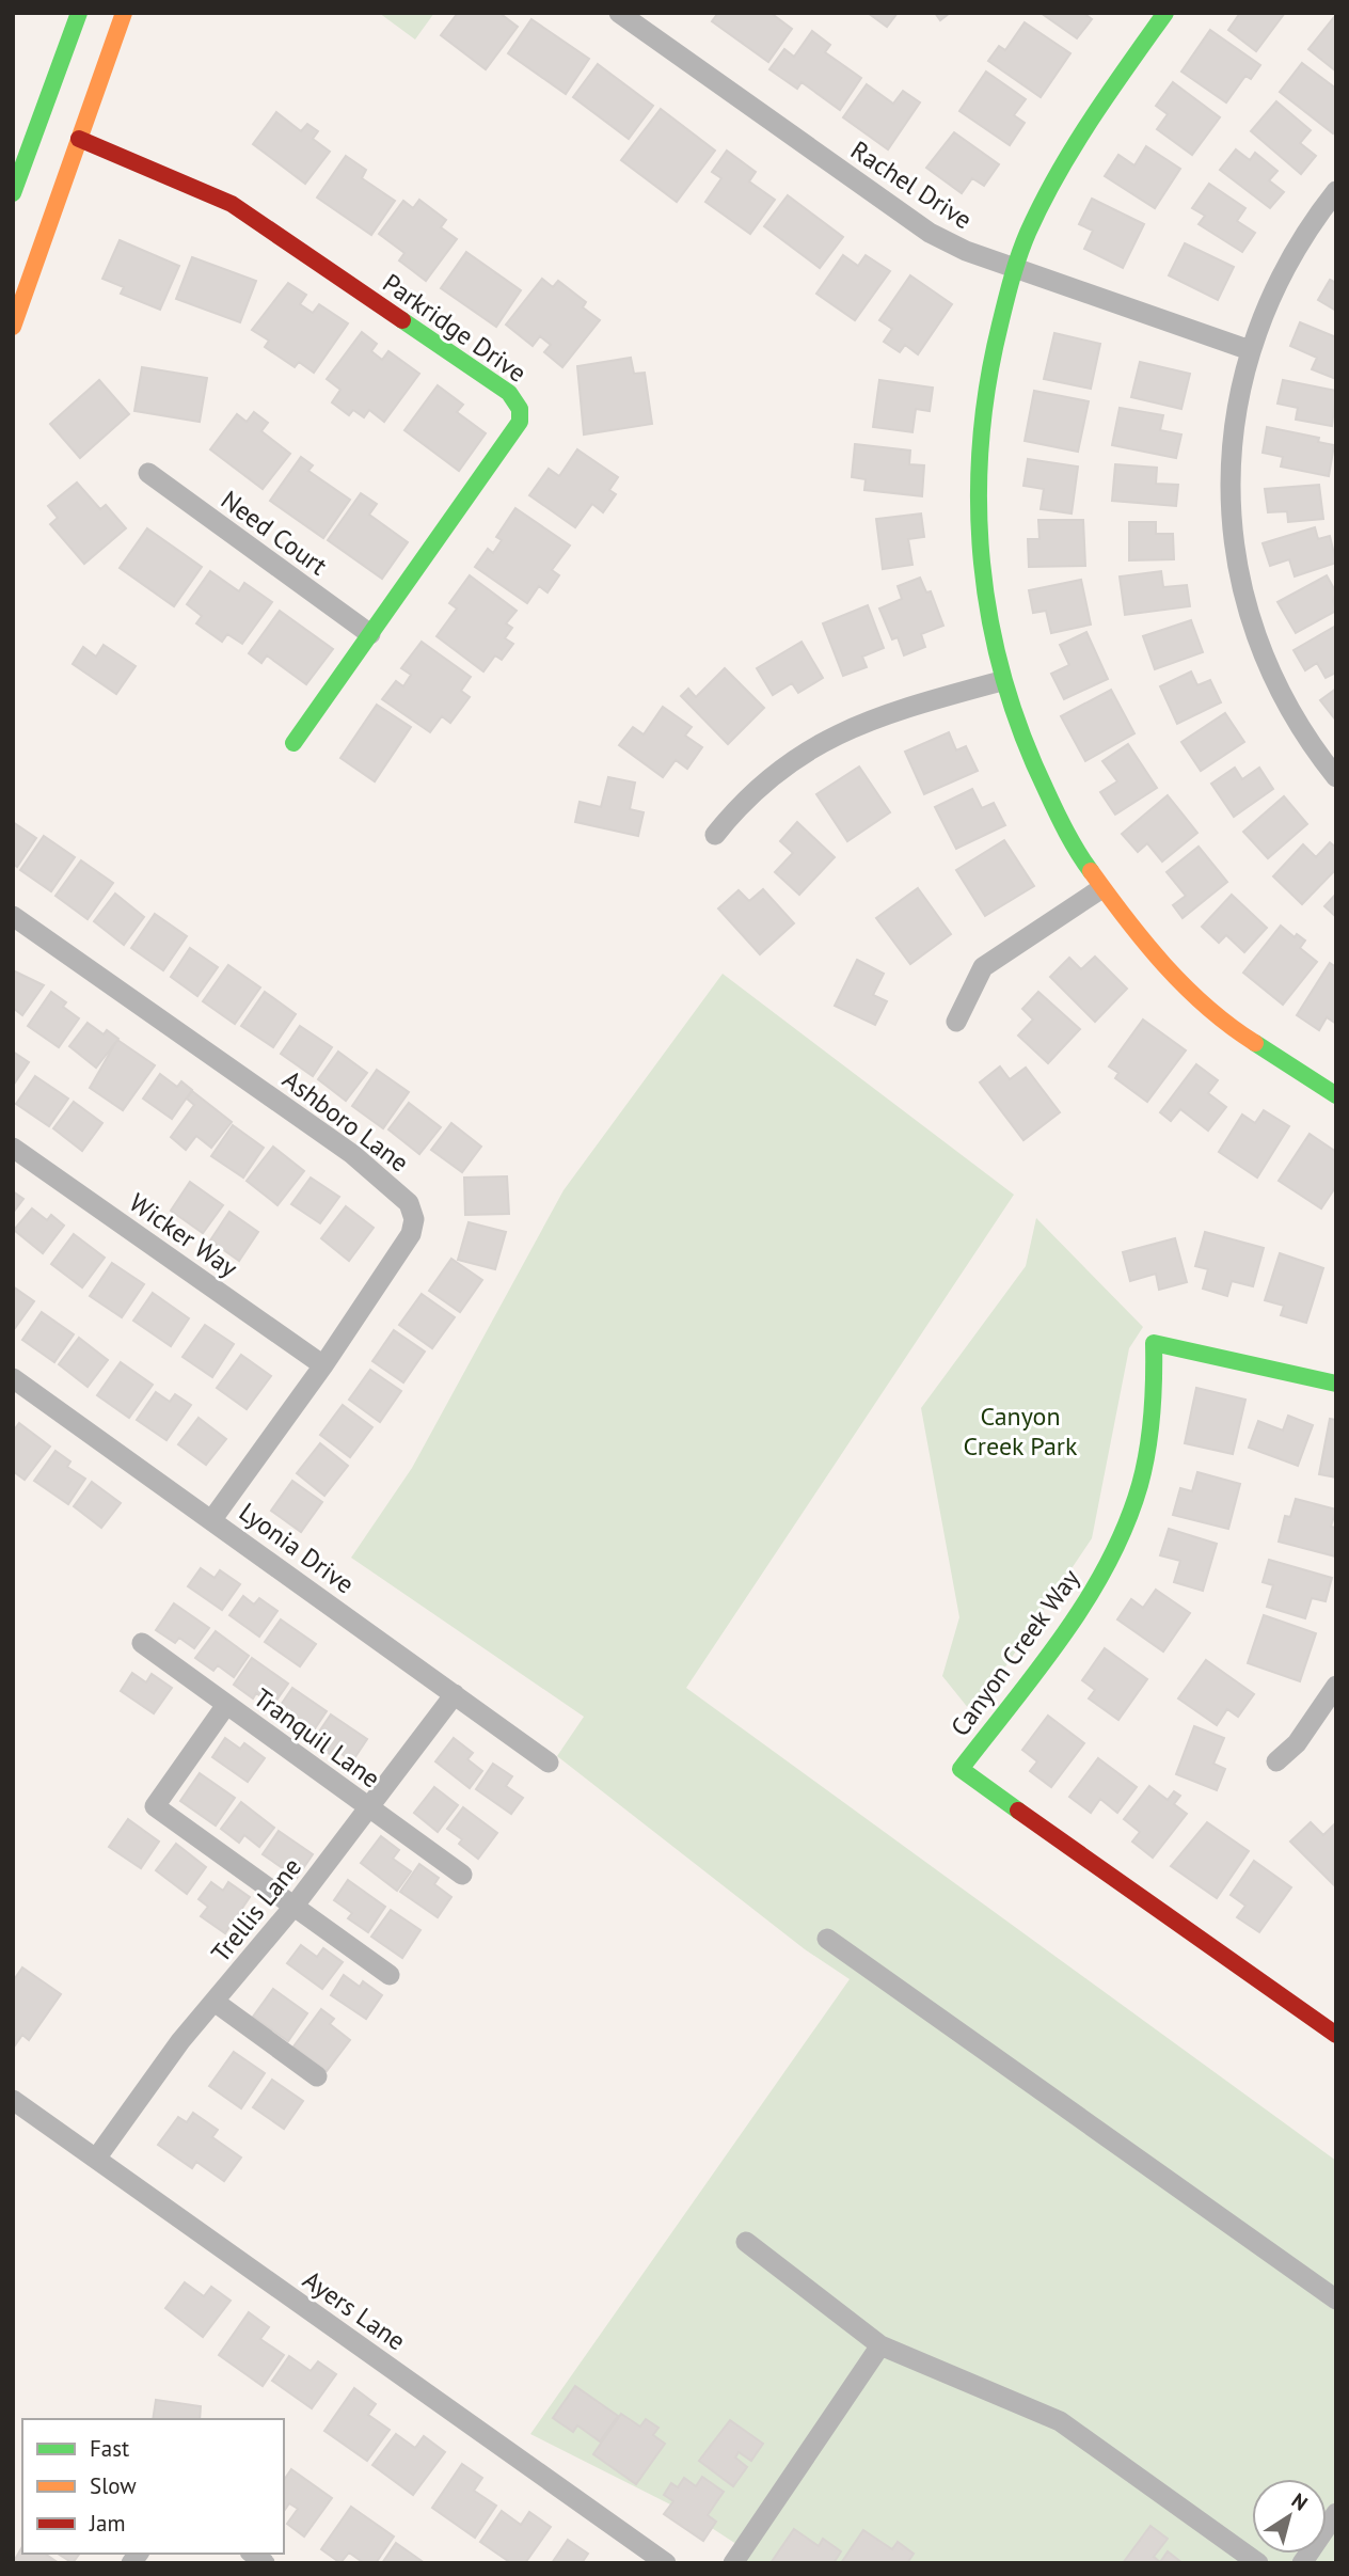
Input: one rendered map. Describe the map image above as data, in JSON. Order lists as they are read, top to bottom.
{
  "streets": {
    "main road": ["Parkridge Drive", "Canyon Creek Way"],
    "street": [
      "Rachel Drive",
      "Need Court",
      "Ashboro Lane",
      "Wicker Way",
      "Lyonia Drive",
      "Tranquil Lane",
      "Trellis Lane",
      "Ayers Lane"
    ]
  },
  "crossings": [
    ["Parkridge Drive", "Need Court"],
    ["Ashboro Lane", "Wicker Way"],
    ["Ashboro Lane", "Lyonia Drive"],
    ["Lyonia Drive", "Trellis Lane"],
    ["Tranquil Lane", "Trellis Lane"],
    ["Trellis Lane", "Ayers Lane"]
  ],
  "parks": ["Canyon Creek Park"],
  "legend": ["Fast", "Slow", "Jam"],
  "north": "top right"
}
